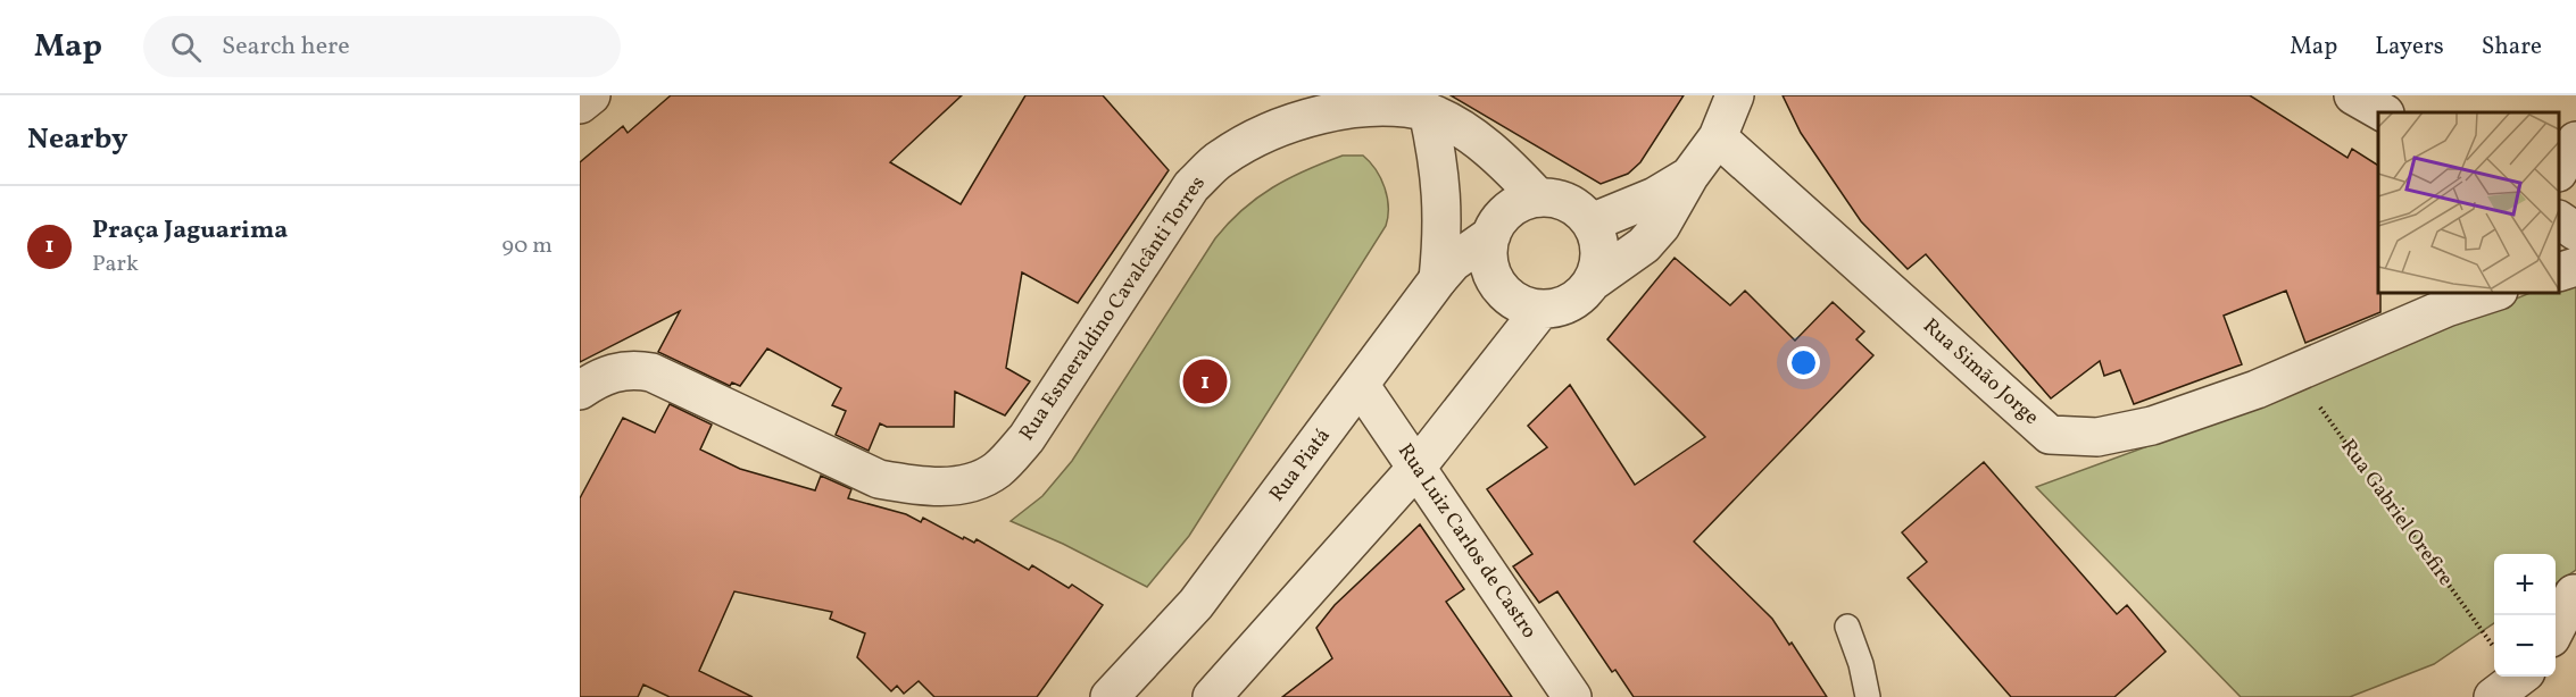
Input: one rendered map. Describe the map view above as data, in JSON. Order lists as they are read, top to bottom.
{
  "streets": {
    "street": [
      "Rua Esmeraldino Cavalcânti Torres",
      "Rua Simão Jorge",
      "Rua Piatá",
      "Rua Luiz Carlos de Castro"
    ],
    "path": ["Rua Gabriel Orefire"]
  },
  "crossings": [
    ["Rua Simão Jorge", "Rua Gabriel Orefire"],
    ["Rua Piatá", "Rua Luiz Carlos de Castro"]
  ],
  "page": {
    "header": "Map",
    "search": "Search here",
    "nav": ["Map", "Layers", "Share"],
    "heading": "Nearby",
    "list": [
      {
        "mark": "1",
        "name": "Praça Jaguarima",
        "note": "Park",
        "value": "90 m"
      }
    ],
    "pins": "1",
    "map_buttons": ["+", "−"]
  }
}
